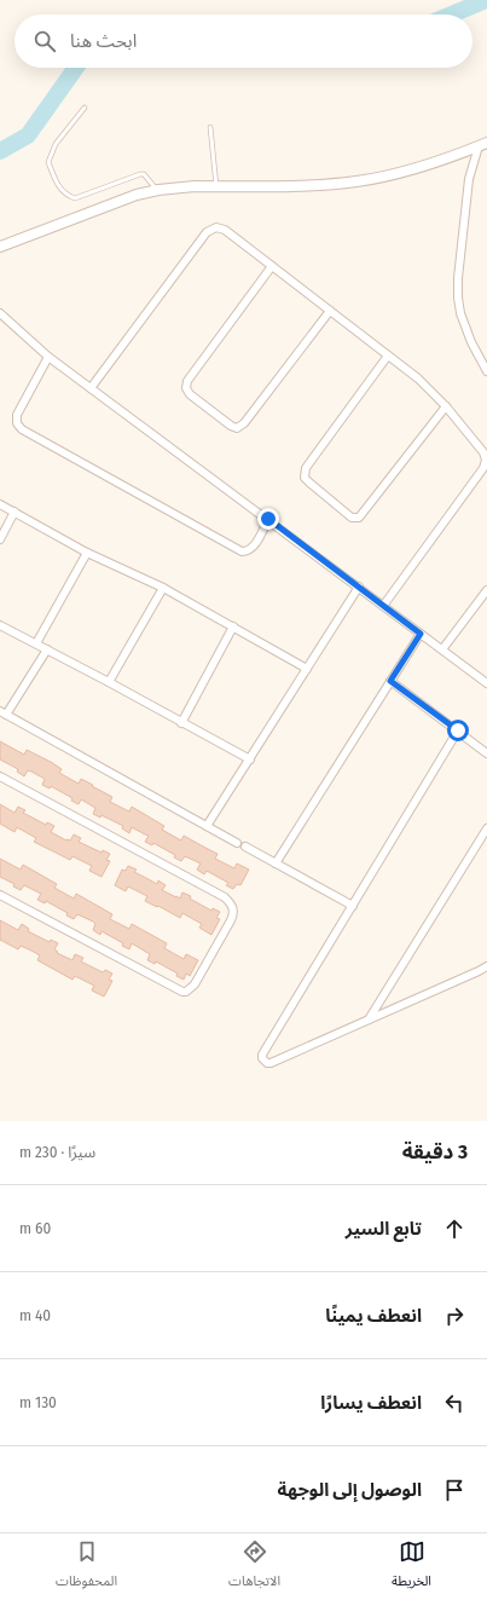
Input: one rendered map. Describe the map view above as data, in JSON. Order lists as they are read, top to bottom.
{
  "page": {
    "search": "ابحث هنا",
    "heading": ["3 دقيقة", "سيرًا · 230 m"],
    "list": [
      ["تابع السير", "60 m"],
      ["انعطف يمينًا", "40 m"],
      ["انعطف يسارًا", "130 m"],
      "الوصول إلى الوجهة"
    ],
    "nav": ["الخريطة", "الاتجاهات", "المحفوظات"]
  }
}
